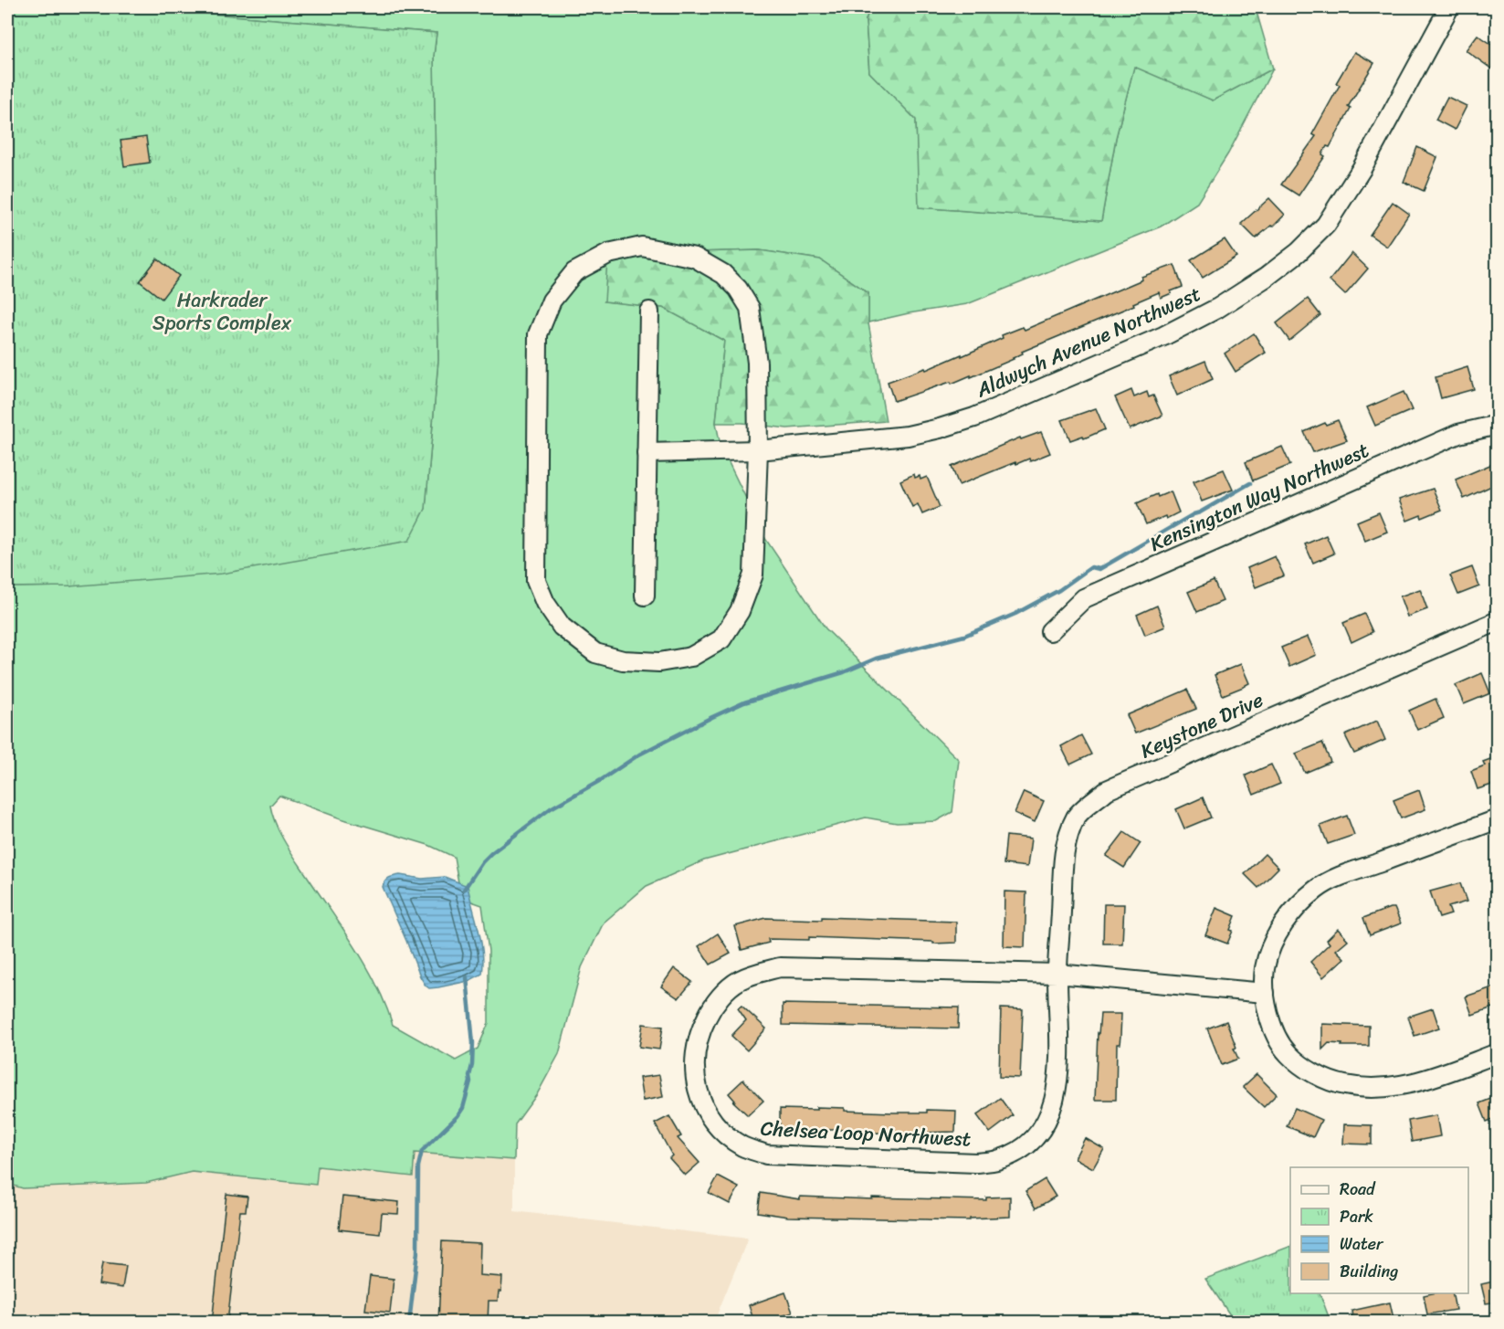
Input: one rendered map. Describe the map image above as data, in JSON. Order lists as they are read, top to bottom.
{
  "streets": {
    "street": [
      "Aldwych Avenue Northwest",
      "Kensington Way Northwest",
      "Keystone Drive",
      "Chelsea Loop Northwest"
    ]
  },
  "crossings": [
    ["Keystone Drive", "Chelsea Loop Northwest"]
  ],
  "parks": ["Harkrader Sports Complex"],
  "legend": [
    "Road",
    "Park",
    "Water",
    "Building"
  ]
}
